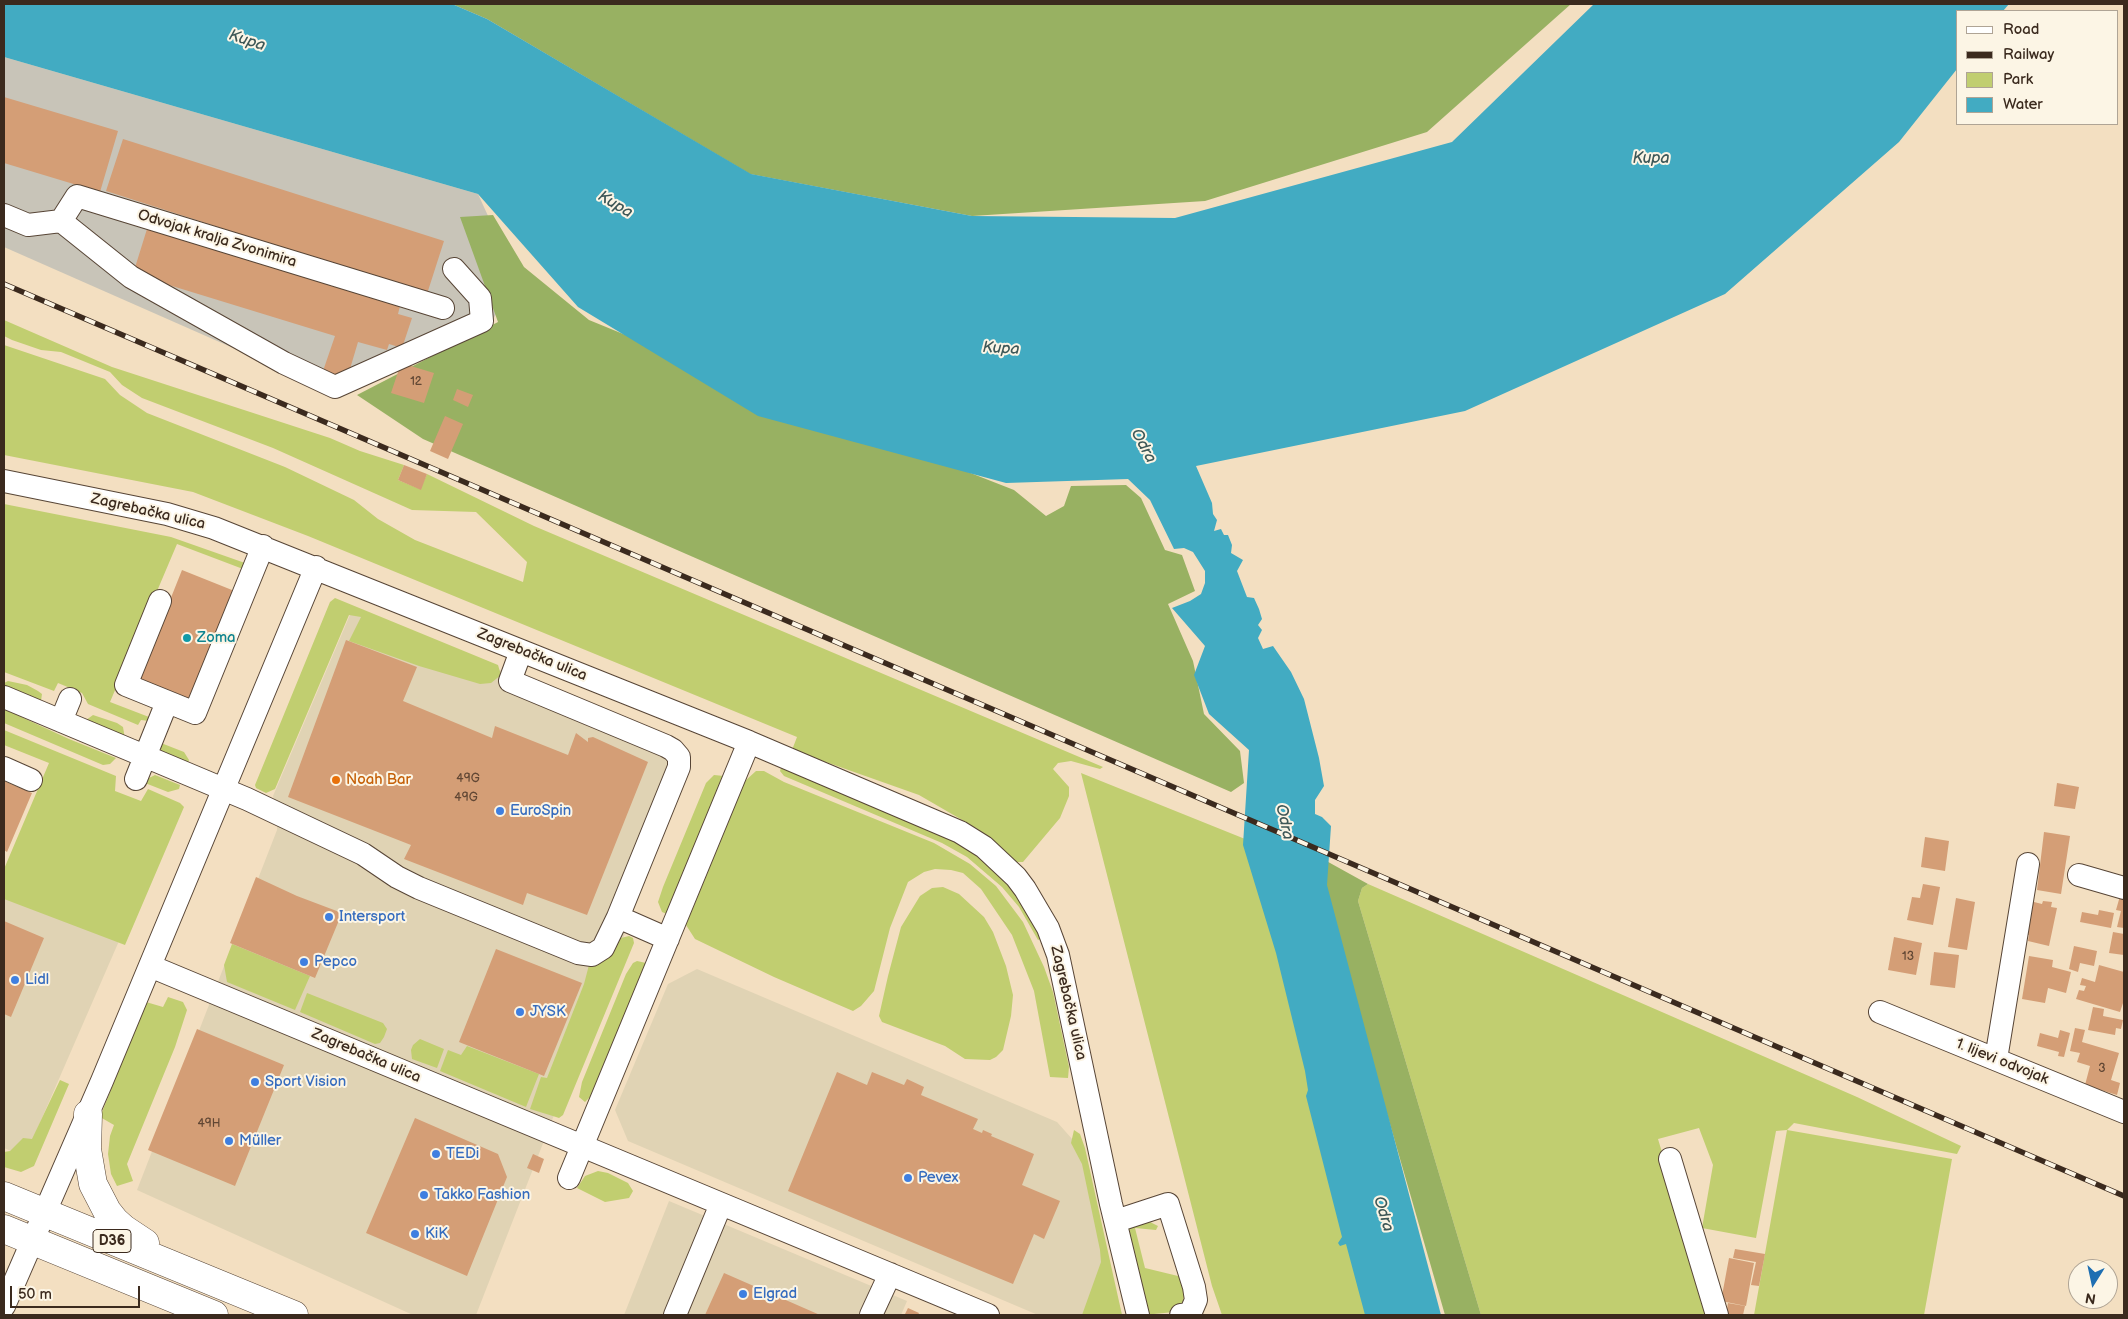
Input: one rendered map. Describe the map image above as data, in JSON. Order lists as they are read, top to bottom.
{
  "streets": {
    "main road": ["D36"],
    "street": ["Odvojak kralja Zvonimira", "Zagrebačka ulica", "1. lijevi odvojak"]
  },
  "water": ["Kupa", "Odra"],
  "places": [
    "Zoma",
    "Noah Bar",
    "EuroSpin",
    "Intersport",
    "Pepco",
    "Lidl",
    "JYSK",
    "Sport Vision",
    "Müller",
    "TEDi",
    "Pevex",
    "Takko Fashion",
    "KiK",
    "Elgrad"
  ],
  "house_numbers": [
    "12",
    "49G",
    "49G",
    "13",
    "3",
    "49H"
  ],
  "legend": [
    "Road",
    "Railway",
    "Park",
    "Water"
  ],
  "scale_bar": "50 m",
  "north": "bottom"
}
